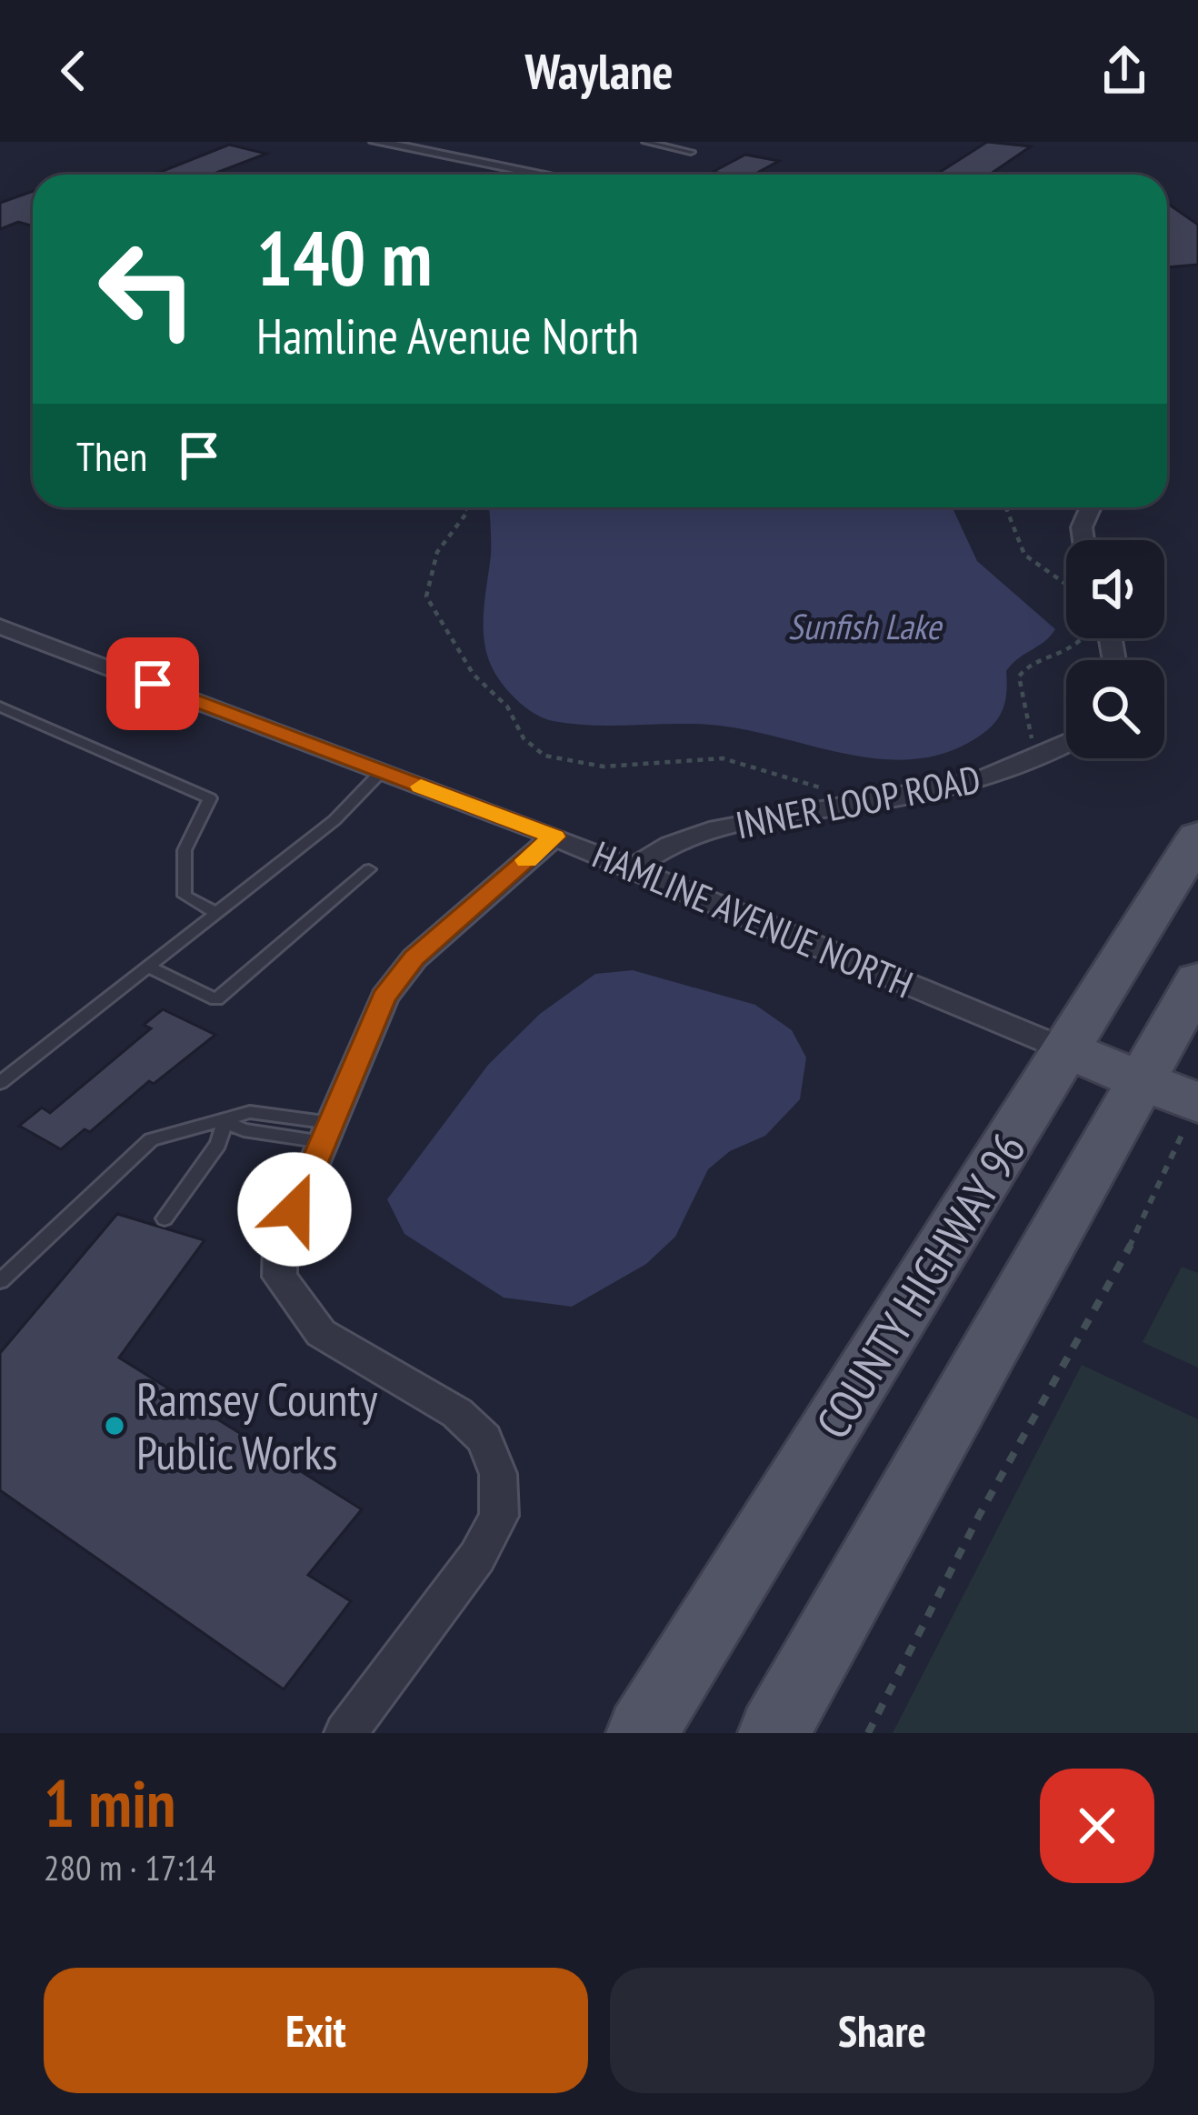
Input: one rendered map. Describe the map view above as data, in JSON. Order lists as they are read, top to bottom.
{
  "streets": {
    "main road": ["HAMLINE AVENUE NORTH", "COUNTY HIGHWAY 96"],
    "street": ["INNER LOOP ROAD"]
  },
  "crossings": [
    ["INNER LOOP ROAD", "HAMLINE AVENUE NORTH"],
    ["HAMLINE AVENUE NORTH", "COUNTY HIGHWAY 96"]
  ],
  "water": ["Sunfish Lake"],
  "places": ["Ramsey County Public Works"],
  "page": {
    "header": "Waylane",
    "turn": ["140 m", "Hamline Avenue North"],
    "then": "Then",
    "heading": ["1 min", "280 m · 17:14"],
    "buttons": ["Exit", "Share"]
  }
}
